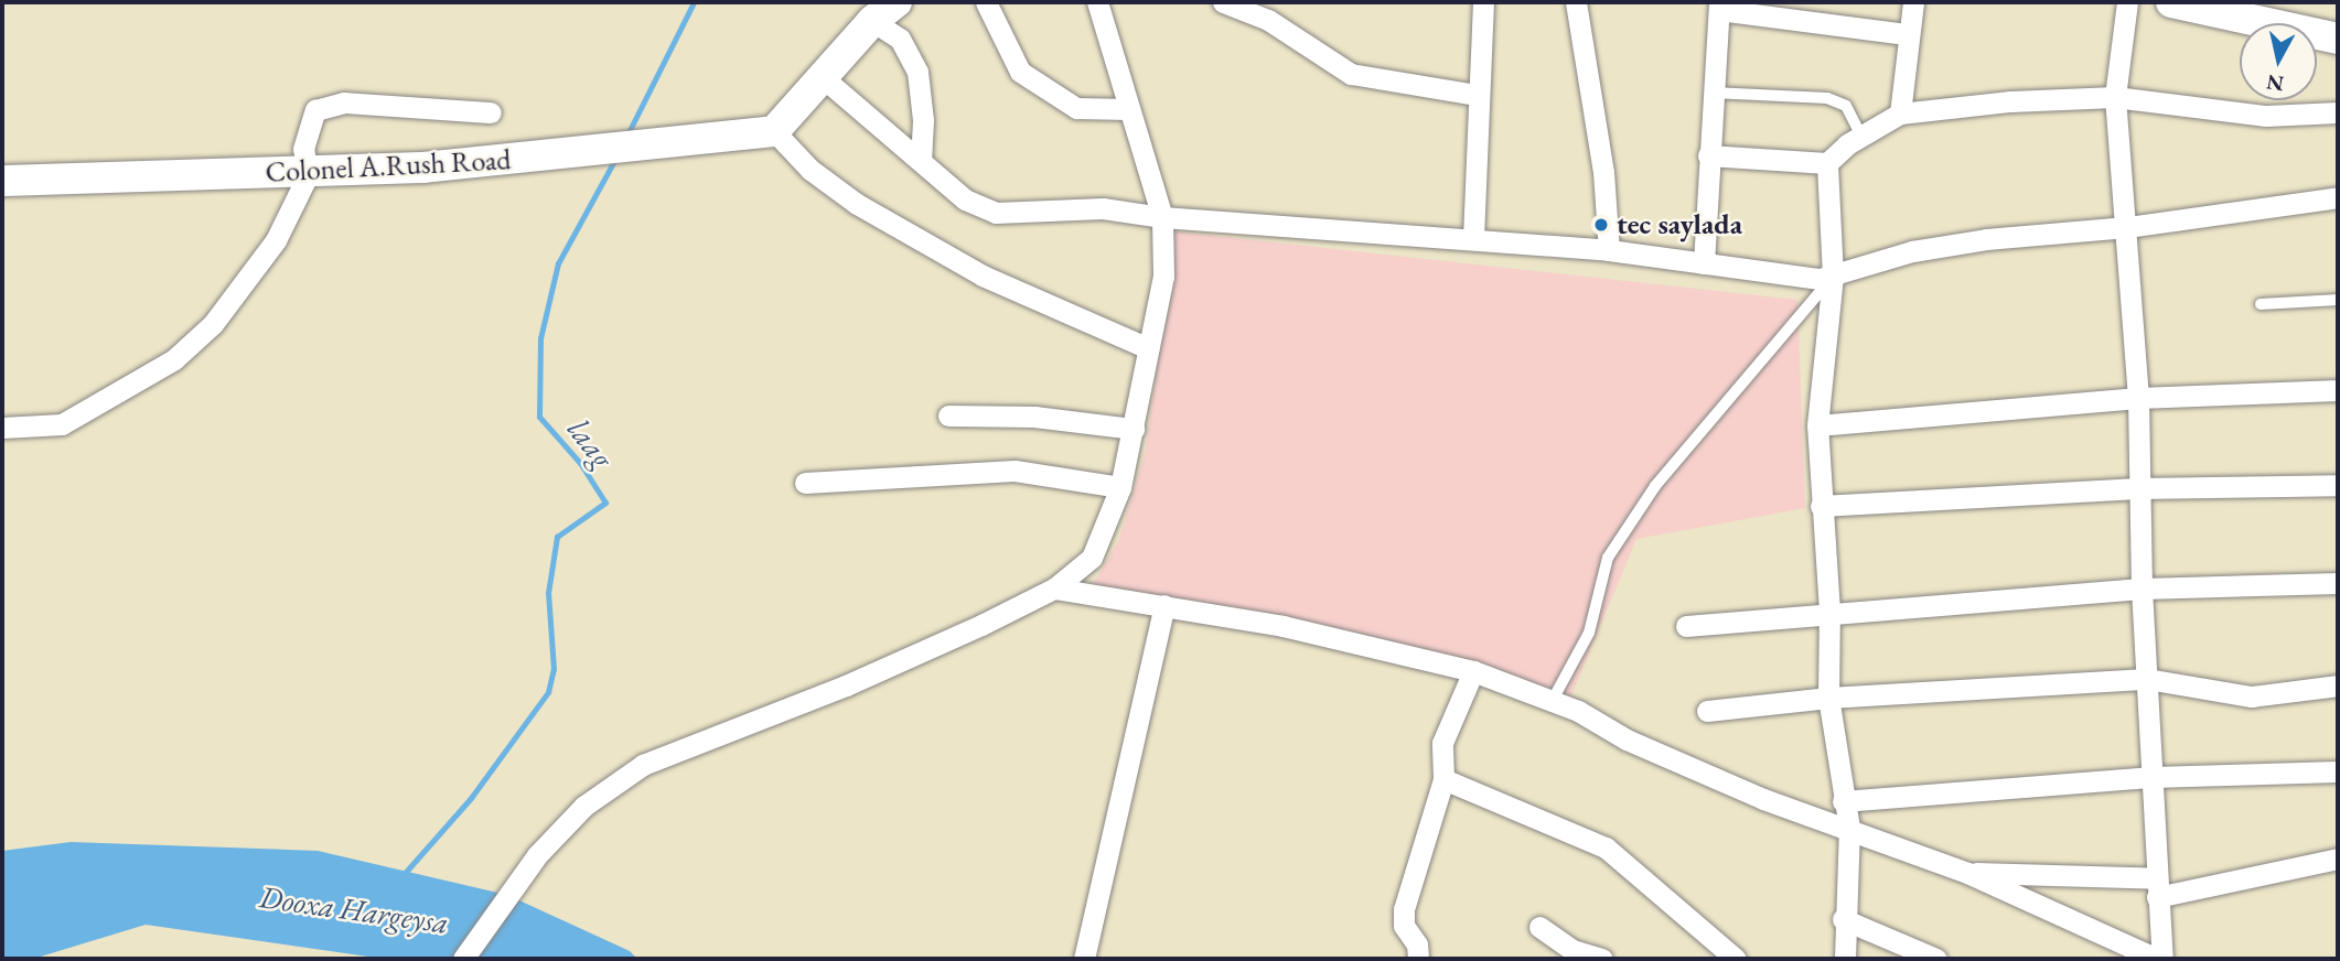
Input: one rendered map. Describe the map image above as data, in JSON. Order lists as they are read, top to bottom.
{
  "streets": {
    "street": ["Colonel A.Rush Road"]
  },
  "water": ["laag", "Dooxa Hargeysa"],
  "places": ["tec saylada"],
  "north": "bottom"
}
